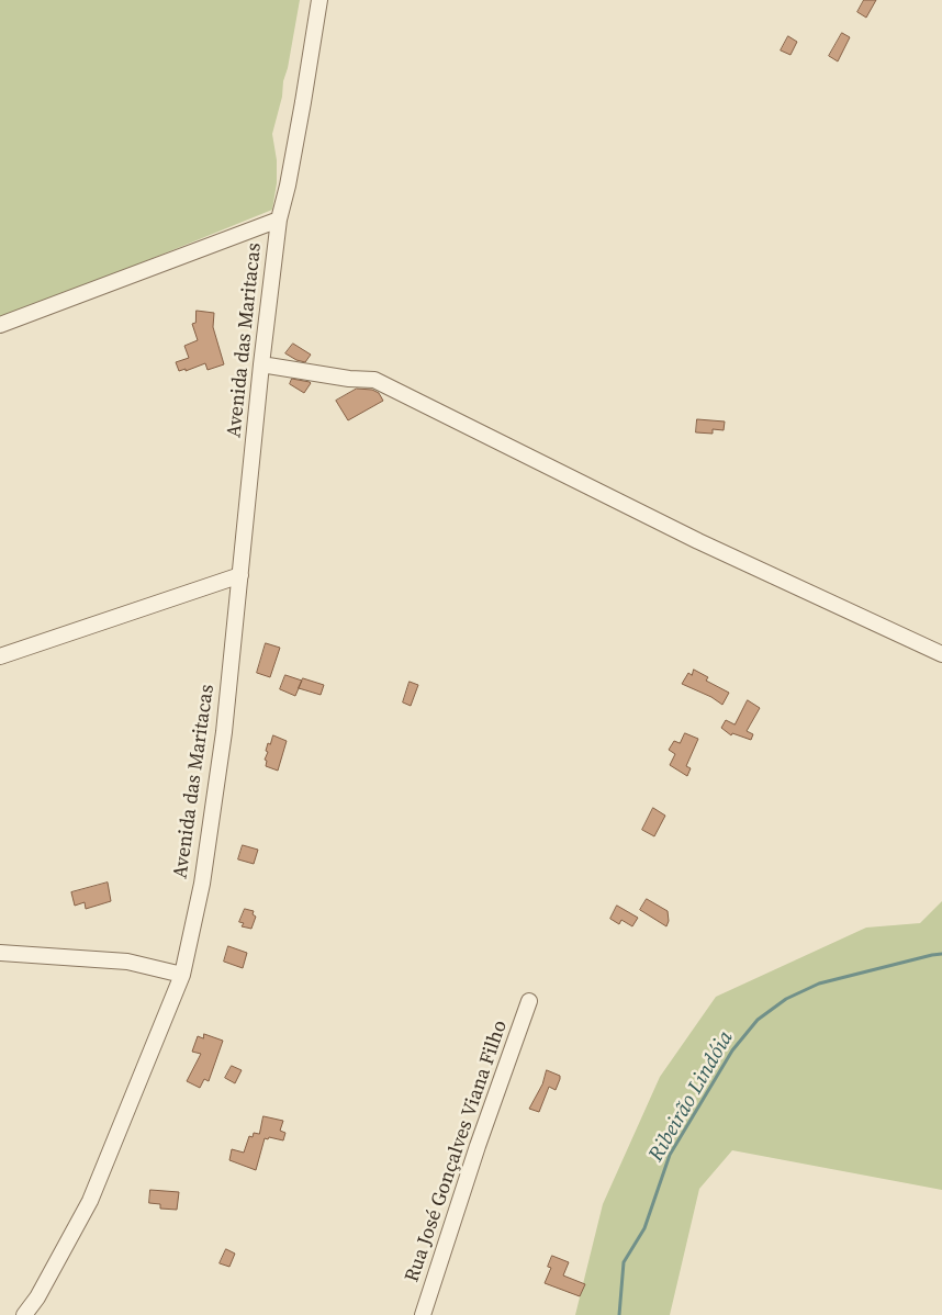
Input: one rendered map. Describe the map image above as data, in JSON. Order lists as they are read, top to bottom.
{
  "streets": {
    "street": ["Avenida das Maritacas", "Rua José Gonçalves Viana Filho"]
  },
  "water": ["Ribeirão Lindóia"]
}
